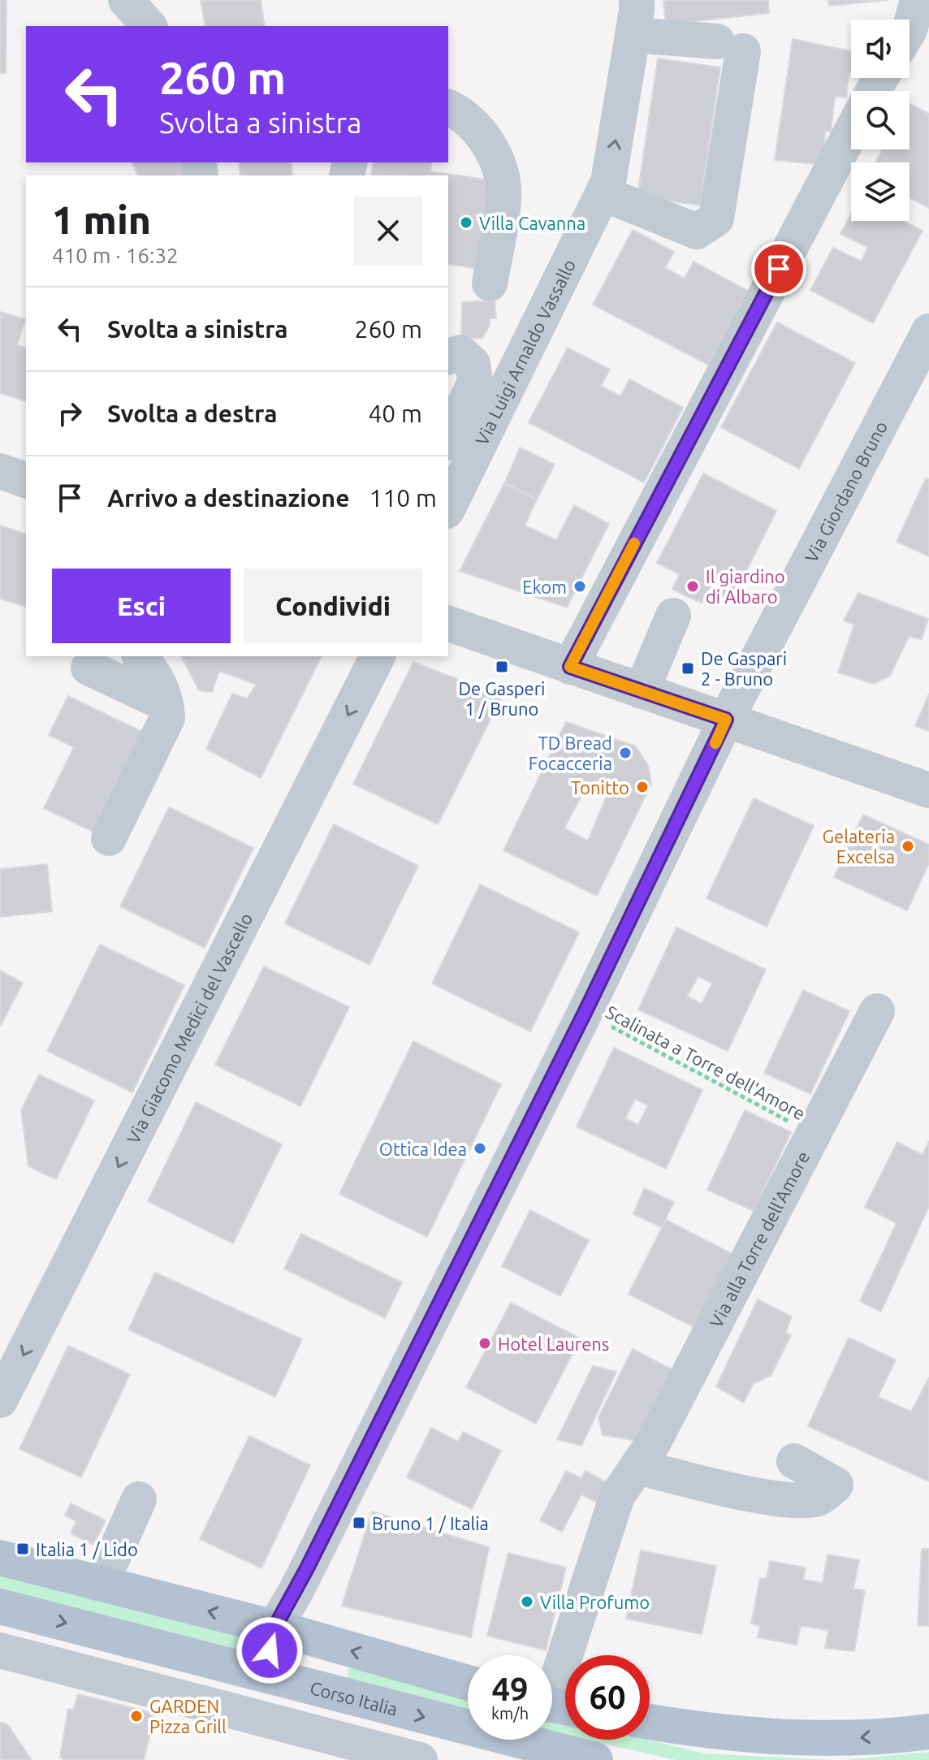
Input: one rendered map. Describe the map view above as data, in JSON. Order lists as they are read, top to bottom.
{
  "streets": {
    "main road": ["Corso Italia"],
    "street": [
      "Via Luigi Arnaldo Vassallo",
      "Via Giordano Bruno",
      "Via Giacomo Medici del Vascello",
      "Via alla Torre dell'Amore"
    ],
    "path": ["Scalinata a Torre dell'Amore"]
  },
  "crossings": [
    ["Via Giordano Bruno", "Scalinata a Torre dell'Amore"],
    ["Scalinata a Torre dell'Amore", "Via alla Torre dell'Amore"]
  ],
  "one_way": ["Via Giacomo Medici del Vascello"],
  "places": {
    "other": [
      "Villa Cavanna",
      "Ekom",
      "Il giardino di Albaro",
      "TD Bread Focacceria",
      "Tonitto",
      "Gelateria Excelsa",
      "Ottica Idea",
      "Hotel Laurens",
      "Villa Profumo",
      "GARDEN Pizza Grill"
    ],
    "transit": [
      "De Gasperi 1 / Bruno",
      "De Gaspari 2 - Bruno",
      "Bruno 1 / Italia",
      "Italia 1 / Lido"
    ]
  },
  "page": {
    "turn": ["260 m", "Svolta a sinistra"],
    "heading": ["1 min", "410 m · 16:32"],
    "list": [
      {
        "name": "Svolta a sinistra",
        "value": "260 m"
      },
      {
        "name": "Svolta a destra",
        "value": "40 m"
      },
      {
        "name": "Arrivo a destinazione",
        "value": "110 m"
      }
    ],
    "buttons": ["Esci", "Condividi"],
    "speed": "49 km/h",
    "limit": "60"
  }
}
